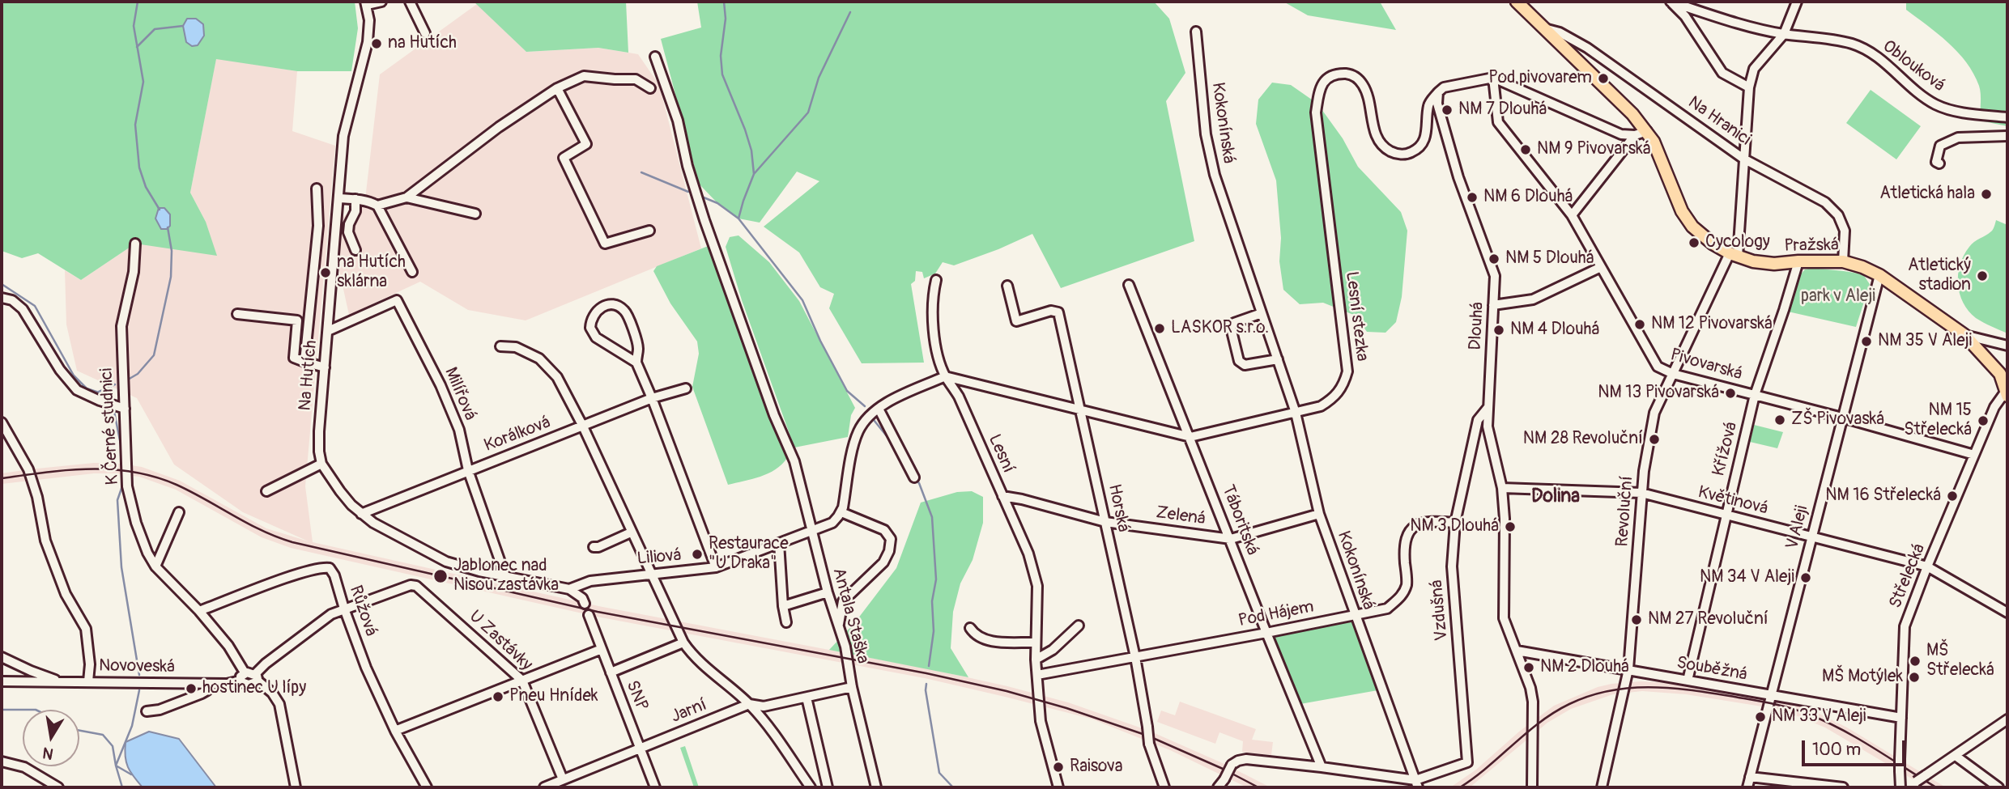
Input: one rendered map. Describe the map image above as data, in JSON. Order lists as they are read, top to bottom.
{
  "streets": {
    "main road": ["Pražská"],
    "street": [
      "Oblouková",
      "Na Hranici",
      "Kokonínská",
      "Lesní stezka",
      "Dlouhá",
      "Pivovarská",
      "Na Hutích",
      "Milířová",
      "K Černé studnici",
      "Korálková",
      "Křížová",
      "Lesní",
      "Květinová",
      "Horská",
      "Revoluční",
      "Zelená",
      "Táboritská",
      "V Aleji",
      "Liliová",
      "Střelecká",
      "Vzdušná",
      "Růžová",
      "Pod Hájem",
      "Antala Staška",
      "U Zastávky",
      "Novoveská",
      "Souběžná",
      "SNP",
      "Jarní"
    ]
  },
  "crossings": [
    ["Oblouková", "Revoluční"],
    ["Na Hranici", "Pražská"],
    ["Na Hranici", "Revoluční"],
    ["Kokonínská", "Lesní stezka"],
    ["Kokonínská", "Zelená"],
    ["Kokonínská", "Vzdušná"],
    ["Kokonínská", "Pod Hájem"],
    ["Pražská", "Křížová"],
    ["Pražská", "Revoluční"],
    ["Pražská", "V Aleji"],
    ["Pražská", "Střelecká"],
    ["Lesní stezka", "Dlouhá"],
    ["Lesní stezka", "Lesní"],
    ["Lesní stezka", "Horská"],
    ["Lesní stezka", "Táboritská"],
    ["Dlouhá", "Květinová"],
    ["Dlouhá", "Vzdušná"],
    ["Dlouhá", "Souběžná"],
    ["Pivovarská", "Křížová"],
    ["Pivovarská", "Revoluční"],
    ["Pivovarská", "V Aleji"],
    ["Pivovarská", "Střelecká"],
    ["Na Hutích", "Milířová"],
    ["Na Hutích", "Korálková"],
    ["Na Hutích", "Liliová"],
    ["Milířová", "Korálková"],
    ["K Černé studnici", "Růžová"],
    ["K Černé studnici", "Novoveská"],
    ["Křížová", "Květinová"],
    ["Křížová", "Souběžná"],
    ["Lesní", "Zelená"],
    ["Lesní", "Pod Hájem"],
    ["Květinová", "Revoluční"],
    ["Květinová", "V Aleji"],
    ["Květinová", "Střelecká"],
    ["Horská", "Zelená"],
    ["Horská", "Pod Hájem"],
    ["Revoluční", "Souběžná"],
    ["Zelená", "Táboritská"],
    ["Táboritská", "Pod Hájem"],
    ["V Aleji", "Souběžná"],
    ["Liliová", "Antala Staška"],
    ["Střelecká", "Souběžná"],
    ["Vzdušná", "Pod Hájem"],
    ["Růžová", "U Zastávky"],
    ["Antala Staška", "Jarní"],
    ["U Zastávky", "Novoveská"],
    ["U Zastávky", "Jarní"],
    ["SNP", "Jarní"]
  ],
  "districts": ["Dolina"],
  "parks": ["park v Aleji"],
  "places": [
    "na Hutích",
    "Pod pivovarem",
    "NM 7 Dlouhá",
    "NM 9 Pivovarská",
    "Atletická hala",
    "NM 6 Dlouhá",
    "Cycology",
    "NM 5 Dlouhá",
    "na Hutích sklárna",
    "Atletický stadion",
    "NM 12 Pivovarská",
    "LASKOR s.r.o.",
    "NM 4 Dlouhá",
    "NM 35 V Aleji",
    "NM 13 Pivovarská",
    "ZŠ Pivovaská",
    "NM 15 Střelecká",
    "NM 28 Revoluční",
    "NM 16 Střelecká",
    "NM 3 Dlouhá",
    "Restaurace \"U Draka\"",
    "Jablonec nad Nisou zastávka",
    "NM 34 V Aleji",
    "NM 27 Revoluční",
    "MŠ Střelecká",
    "NM 2 Dlouhá",
    "MŠ Motýlek",
    "hostinec U lípy",
    "Pneu Hnídek",
    "NM 33 V Aleji",
    "Raisova"
  ],
  "scale_bar": "100 m",
  "north": "bottom"
}
